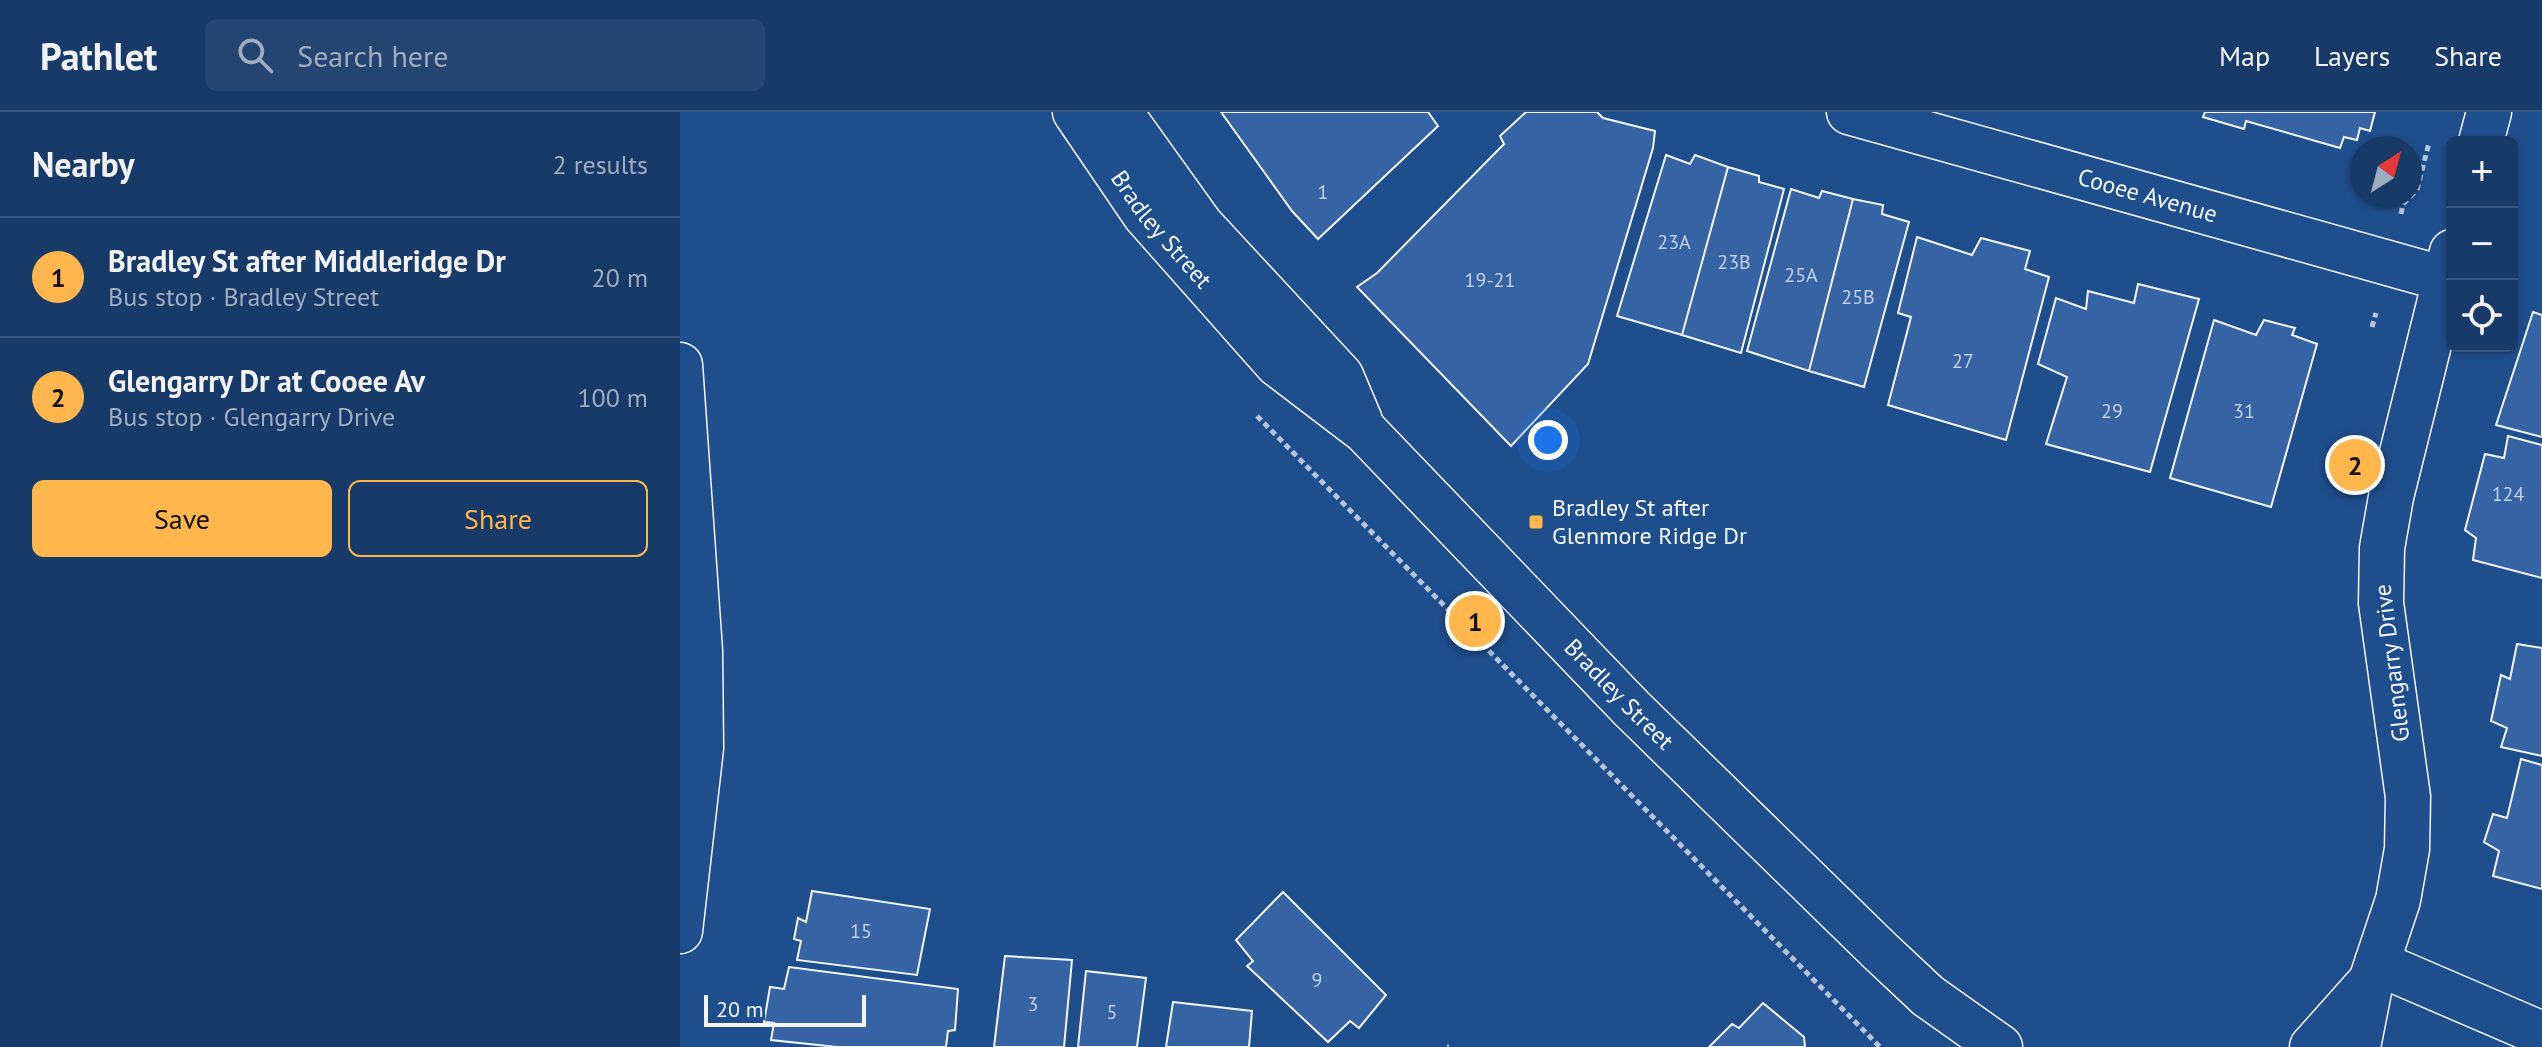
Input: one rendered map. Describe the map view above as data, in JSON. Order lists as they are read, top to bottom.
{
  "streets": {
    "street": ["Cooee Avenue", "Bradley Street", "Glengarry Drive"]
  },
  "places": {
    "transit": ["Bradley St after Glenmore Ridge Dr"]
  },
  "house_numbers": [
    "1",
    "23A",
    "23B",
    "25A",
    "19-21",
    "25B",
    "27",
    "29",
    "31",
    "124",
    "15",
    "9",
    "3",
    "5"
  ],
  "scale_bar": "20 m",
  "north": "top right",
  "page": {
    "header": "Pathlet",
    "search": "Search here",
    "nav": ["Map", "Layers", "Share"],
    "heading": ["Nearby", "2 results"],
    "map_buttons": ["+", "−"],
    "list": [
      {
        "mark": "1",
        "name": "Bradley St after Middleridge Dr",
        "note": "Bus stop · Bradley Street",
        "value": "20 m"
      },
      {
        "mark": "2",
        "name": "Glengarry Dr at Cooee Av",
        "note": "Bus stop · Glengarry Drive",
        "value": "100 m"
      }
    ],
    "pins": ["2", "1"],
    "buttons": ["Save", "Share"],
    "scale": "20 m"
  }
}
